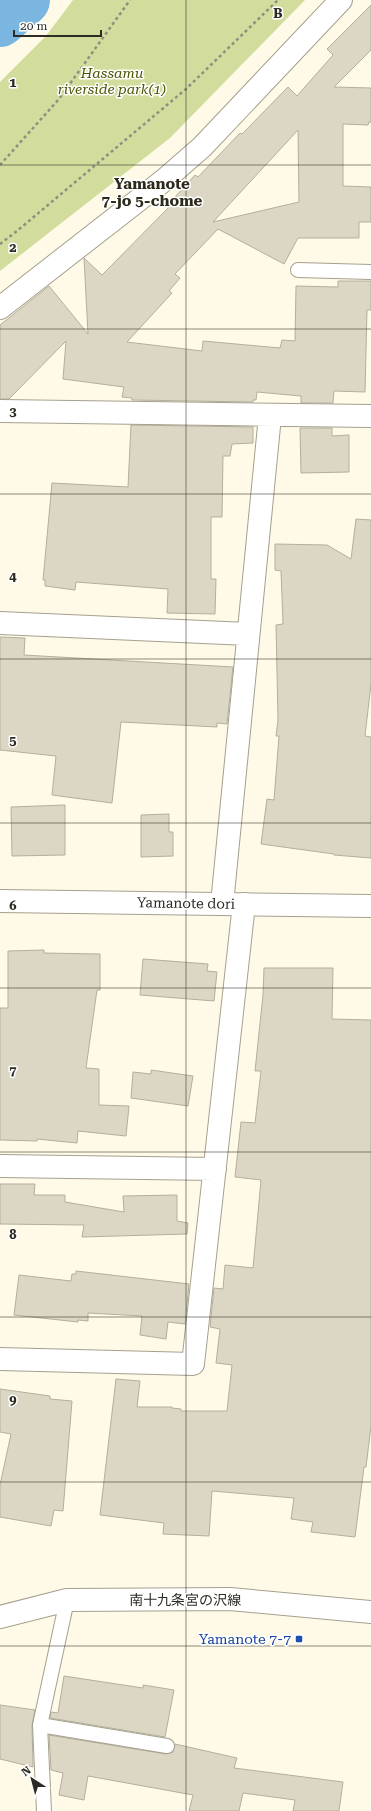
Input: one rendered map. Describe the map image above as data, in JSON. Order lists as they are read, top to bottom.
{
  "streets": {
    "street": ["Yamanote dori", "南十九条宮の沢線"]
  },
  "districts": ["Yamanote 7-jo 5-chome"],
  "parks": ["Hassamu riverside park(1)"],
  "places": {
    "transit": ["Yamanote 7-7"]
  },
  "scale_bar": "20 m",
  "north": "top left",
  "grid": {
    "columns": ["B"],
    "rows": [
      "1",
      "2",
      "3",
      "4",
      "5",
      "6",
      "7",
      "8",
      "9"
    ]
  }
}
